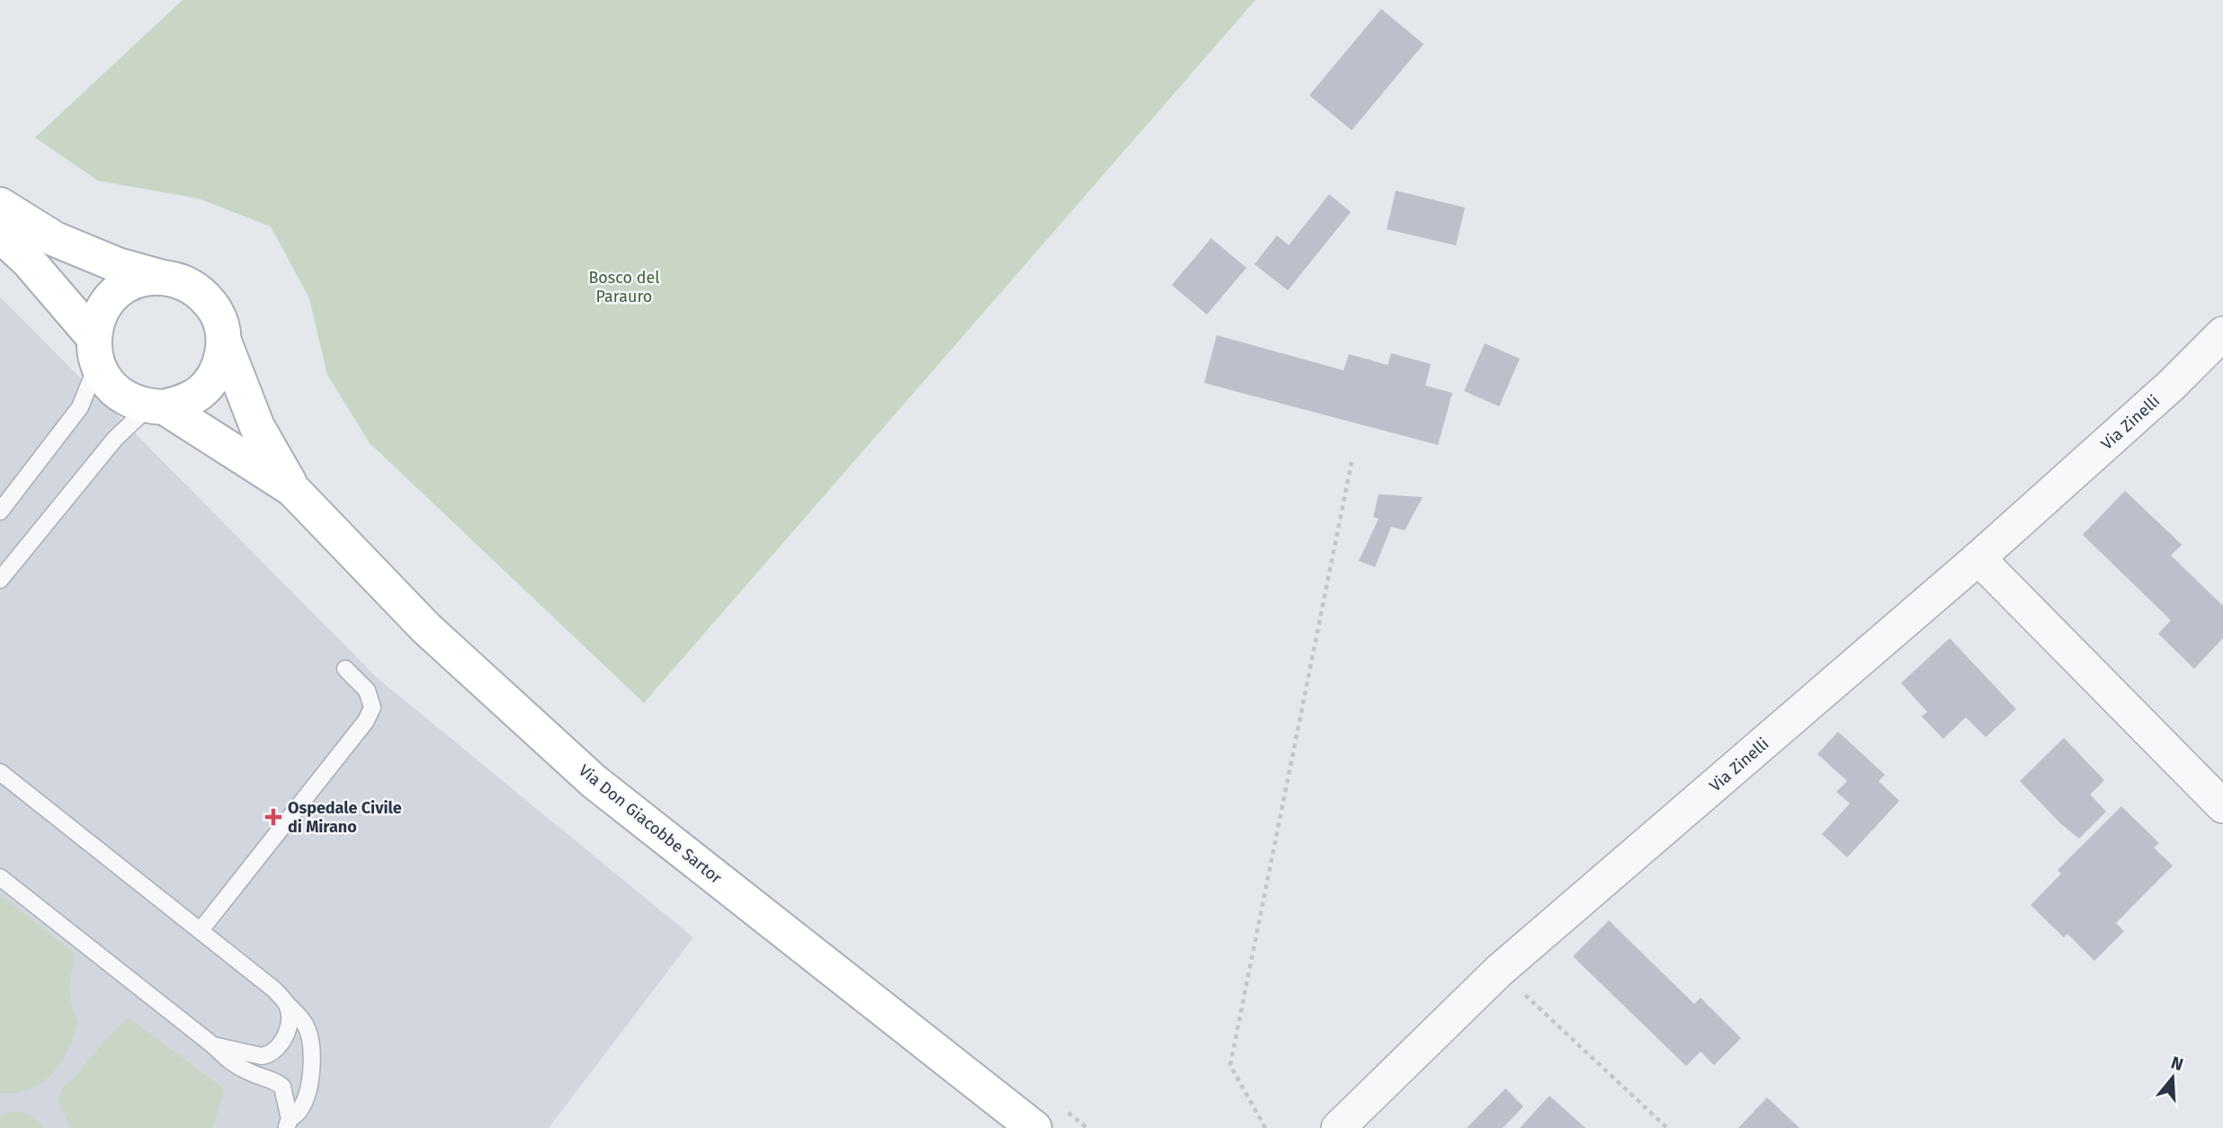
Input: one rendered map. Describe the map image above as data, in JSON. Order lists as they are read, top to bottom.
{
  "streets": {
    "main road": ["Via Don Giacobbe Sartor"],
    "street": ["Via Zinelli"]
  },
  "parks": ["Bosco del Parauro"],
  "places": {
    "health": ["Ospedale Civile di Mirano"]
  },
  "north": "top"
}
